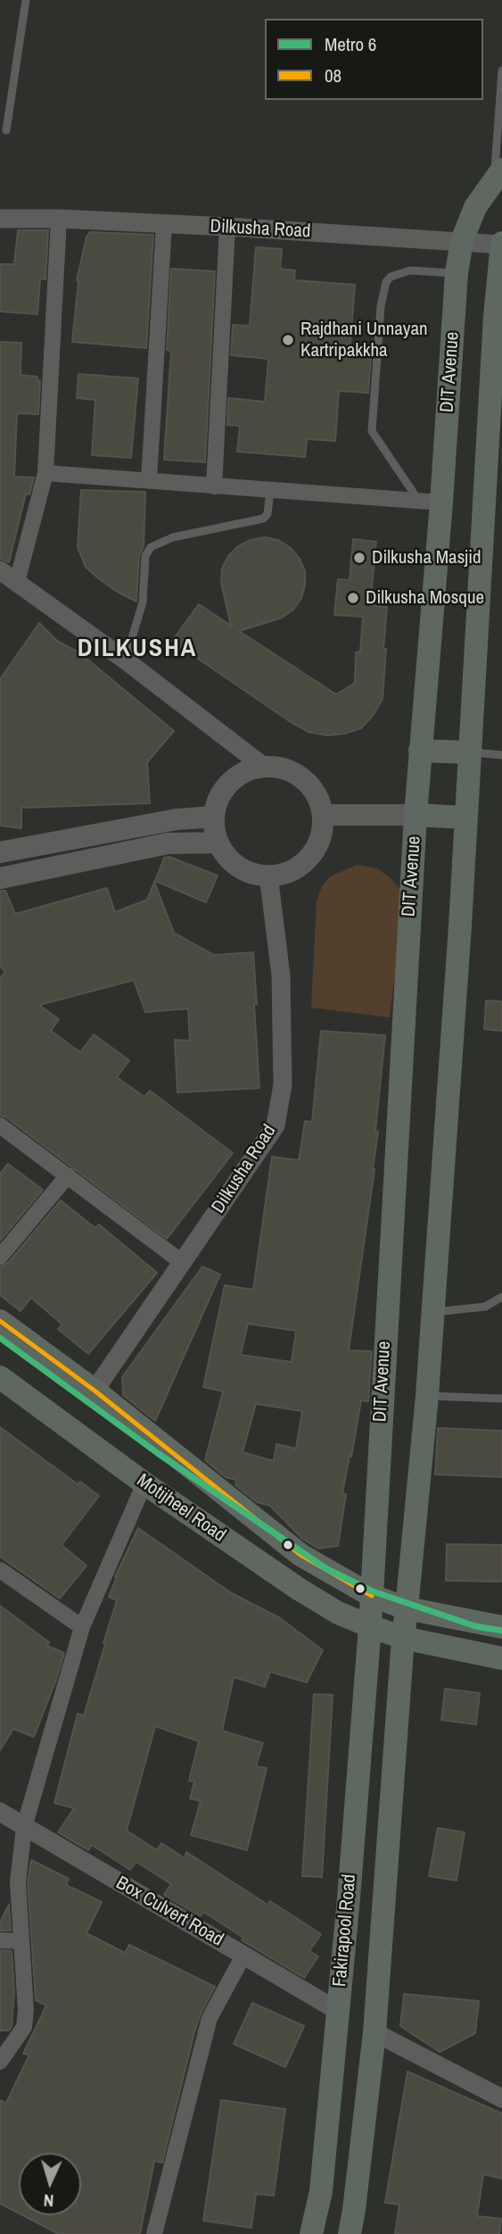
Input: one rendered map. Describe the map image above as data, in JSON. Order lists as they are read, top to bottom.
{
  "streets": {
    "main road": ["DIT Avenue", "Motijheel Road", "Fakirapool Road"],
    "street": ["Dilkusha Road", "Box Culvert Road"]
  },
  "crossings": [
    ["Dilkusha Road", "DIT Avenue"],
    ["Dilkusha Road", "Motijheel Road"],
    ["DIT Avenue", "Motijheel Road"],
    ["DIT Avenue", "Fakirapool Road"],
    ["Motijheel Road", "Fakirapool Road"],
    ["Box Culvert Road", "Fakirapool Road"]
  ],
  "districts": ["DILKUSHA"],
  "places": ["Rajdhani Unnayan Kartripakkha", "Dilkusha Masjid", "Dilkusha Mosque"],
  "lines": ["transit line 08", "metro line 6"],
  "legend": ["Metro 6", "08"],
  "north": "bottom"
}
